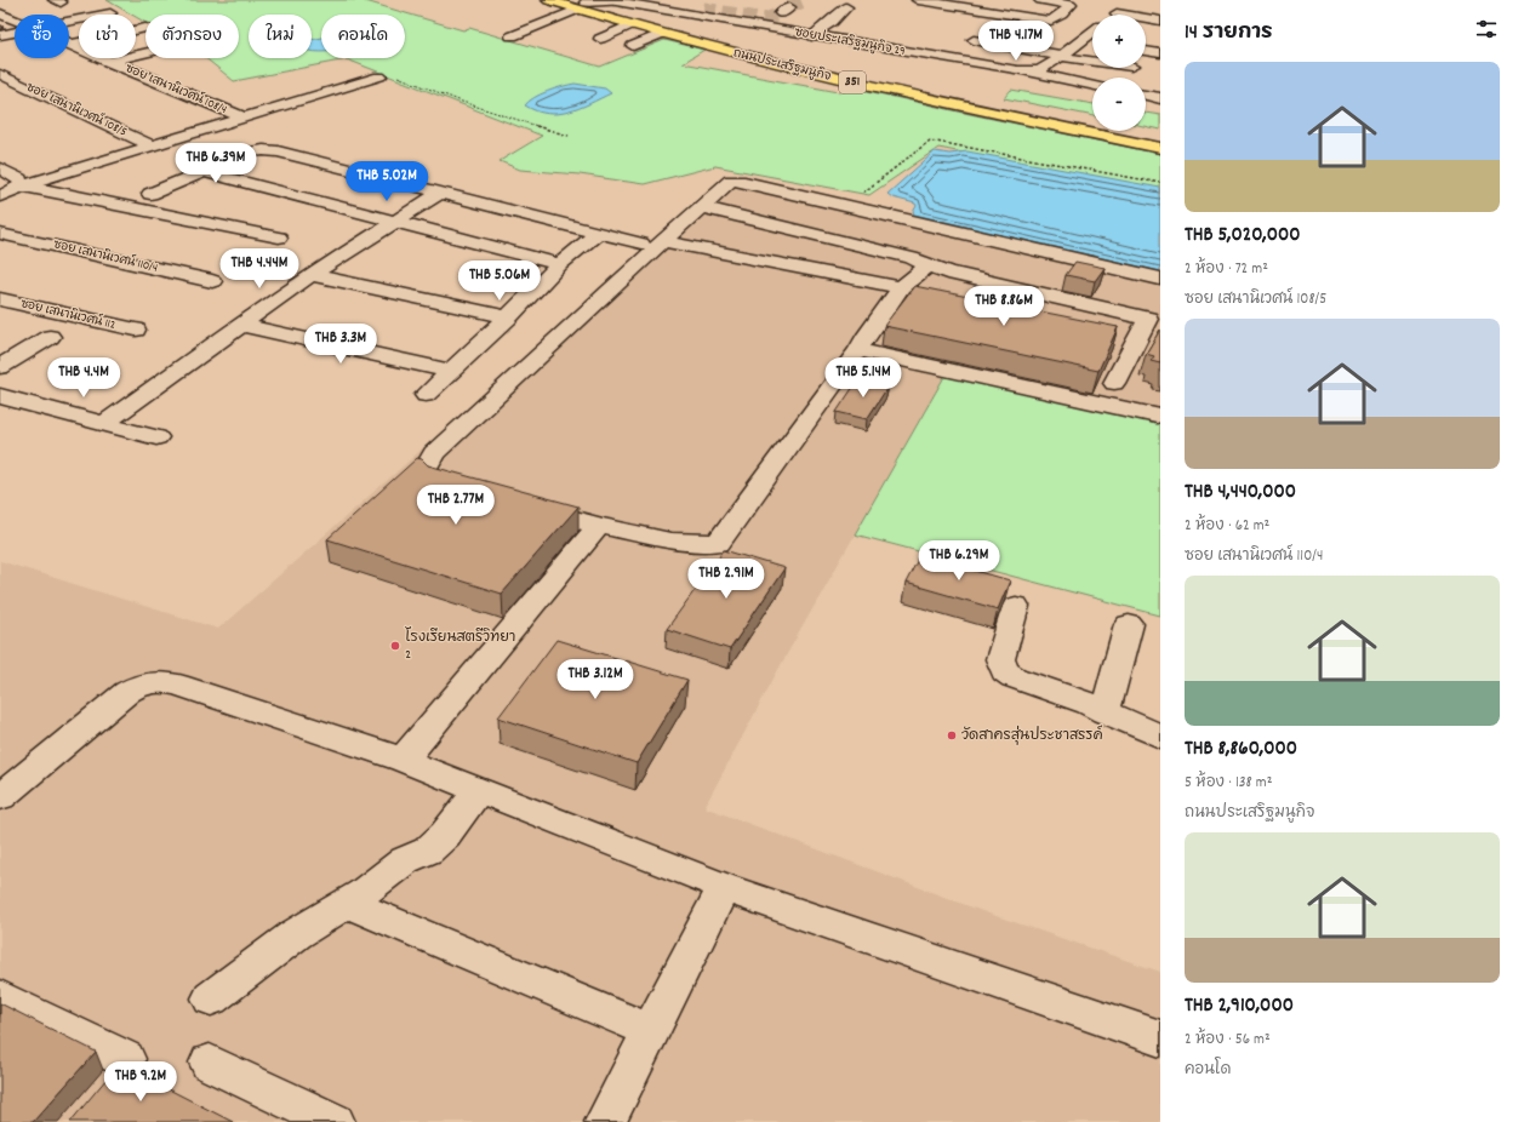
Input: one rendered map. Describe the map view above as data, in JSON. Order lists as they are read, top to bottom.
{
  "streets": {
    "main road": ["ถนนประเสริฐมนูกิจ", "351"],
    "street": [
      "ซอยประเสริฐมนูกิจ 29",
      "ซอย เสนานิเวศน์ 108/4",
      "ซอย เสนานิเวศน์ 108/5",
      "ซอย เสนานิเวศน์ 110/4",
      "ซอย เสนานิเวศน์ 112"
    ]
  },
  "crossings": [
    ["ซอยประเสริฐมนูกิจ 29", "ถนนประเสริฐมนูกิจ"],
    ["ซอย เสนานิเวศน์ 108/4", "ซอย เสนานิเวศน์ 108/5"]
  ],
  "places": ["โรงเรียนสตรีวิทยา 2", "วัดสาครสุ่นประชาสรรค์"],
  "page": {
    "heading": "14 รายการ",
    "map_buttons": ["+", "−"],
    "chip": [
      "ซื้อ",
      "เช่า",
      "ตัวกรอง",
      "ใหม่",
      "คอนโด"
    ],
    "price": [
      "THB 4.17M",
      "THB 6.39M",
      "THB 5.02M",
      "THB 4.44M",
      "THB 5.06M",
      "THB 8.86M",
      "THB 3.3M",
      "THB 4.4M",
      "THB 5.14M",
      "THB 2.77M",
      "THB 6.29M",
      "THB 2.91M",
      "THB 3.12M",
      "THB 9.2M"
    ],
    "list": [
      {
        "name": "THB 5,020,000",
        "note": "2 ห้อง · 72 m² · ซอย เสนานิเวศน์ 108/5"
      },
      {
        "name": "THB 4,440,000",
        "note": "2 ห้อง · 62 m² · ซอย เสนานิเวศน์ 110/4"
      },
      {
        "name": "THB 8,860,000",
        "note": "5 ห้อง · 138 m² · ถนนประเสริฐมนูกิจ"
      },
      {
        "name": "THB 2,910,000",
        "note": "2 ห้อง · 56 m² · คอนโด"
      }
    ]
  }
}
